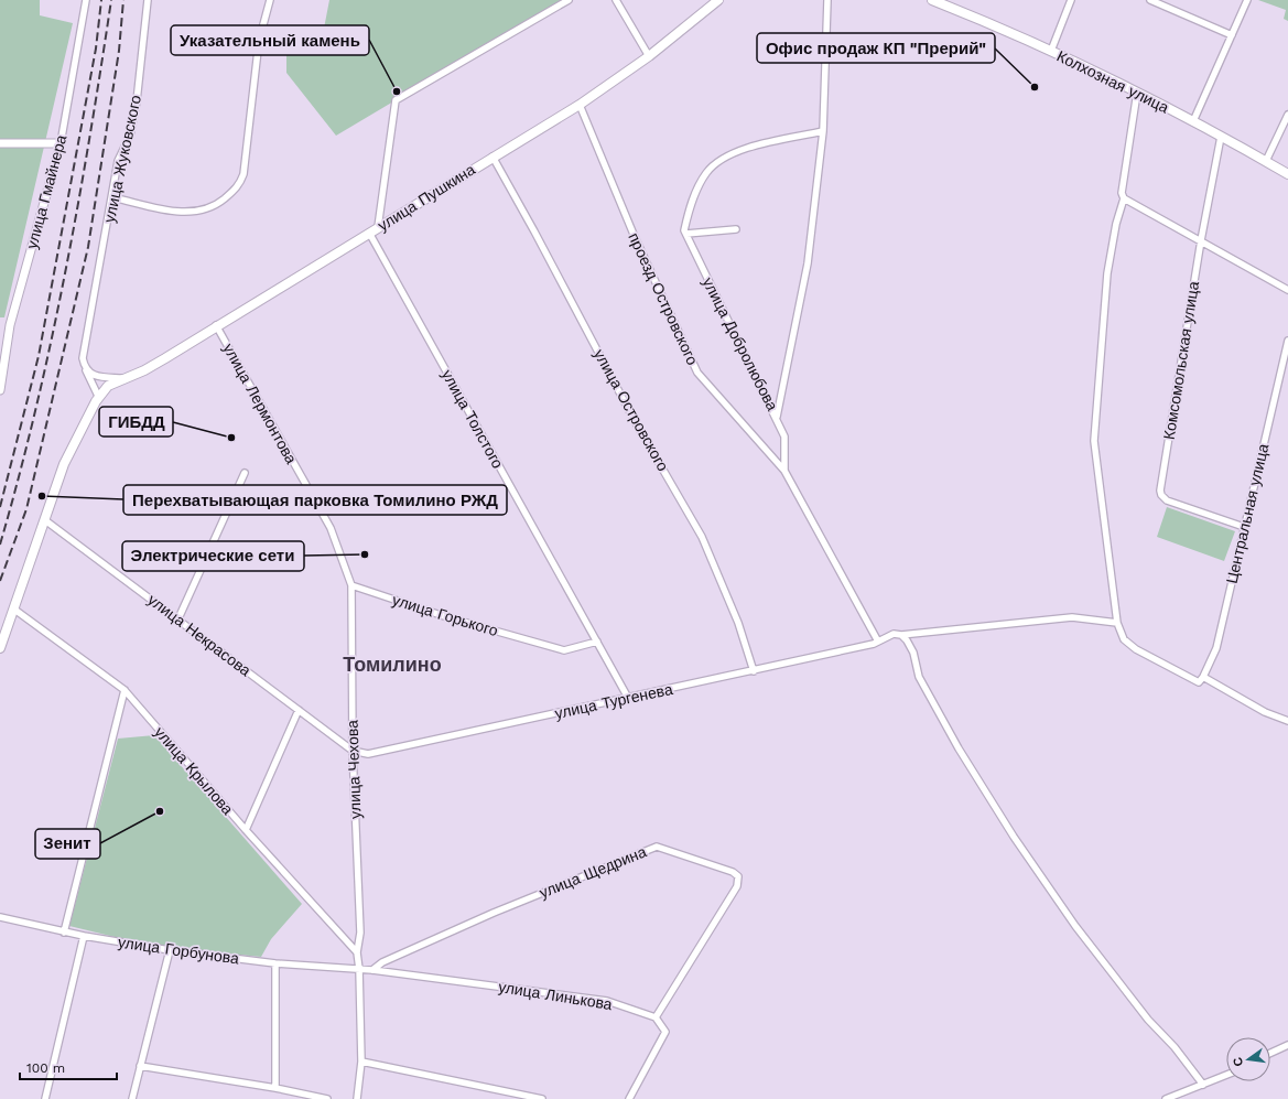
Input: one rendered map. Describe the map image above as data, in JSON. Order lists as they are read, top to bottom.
{
  "streets": {
    "main road": ["Колхозная улица", "улица Пушкина"],
    "street": [
      "улица Жуковского",
      "улица Гмайнера",
      "проезд Островского",
      "улица Добролюбова",
      "Комсомольская улица",
      "улица Лермонтова",
      "улица Островского",
      "улица Толстого",
      "Центральная улица",
      "улица Горького",
      "улица Некрасова",
      "улица Тургенева",
      "улица Чехова",
      "улица Крылова",
      "улица Щедрина",
      "улица Горбунова",
      "улица Линькова"
    ]
  },
  "crossings": [
    ["Колхозная улица", "Комсомольская улица"],
    ["улица Жуковского", "улица Пушкина"],
    ["улица Пушкина", "проезд Островского"],
    ["улица Пушкина", "улица Лермонтова"],
    ["улица Пушкина", "улица Островского"],
    ["улица Пушкина", "улица Толстого"],
    ["проезд Островского", "улица Тургенева"],
    ["Комсомольская улица", "Центральная улица"],
    ["улица Лермонтова", "улица Горького"],
    ["улица Лермонтова", "улица Чехова"],
    ["улица Островского", "улица Тургенева"],
    ["улица Толстого", "улица Горького"],
    ["улица Толстого", "улица Тургенева"],
    ["улица Горького", "улица Чехова"],
    ["улица Некрасова", "улица Тургенева"],
    ["улица Некрасова", "улица Чехова"],
    ["улица Тургенева", "улица Чехова"],
    ["улица Чехова", "улица Крылова"],
    ["улица Чехова", "улица Горбунова"],
    ["улица Чехова", "улица Линькова"],
    ["улица Щедрина", "улица Линькова"],
    ["улица Горбунова", "улица Линькова"]
  ],
  "districts": ["Томилино"],
  "places": [
    "Офис продаж КП \"Прерий\"",
    "Указательный камень",
    "ГИБДД",
    "Перехватывающая парковка Томилино РЖД",
    "Электрические сети",
    "Зенит"
  ],
  "scale_bar": "100 m",
  "north": "left"
}
